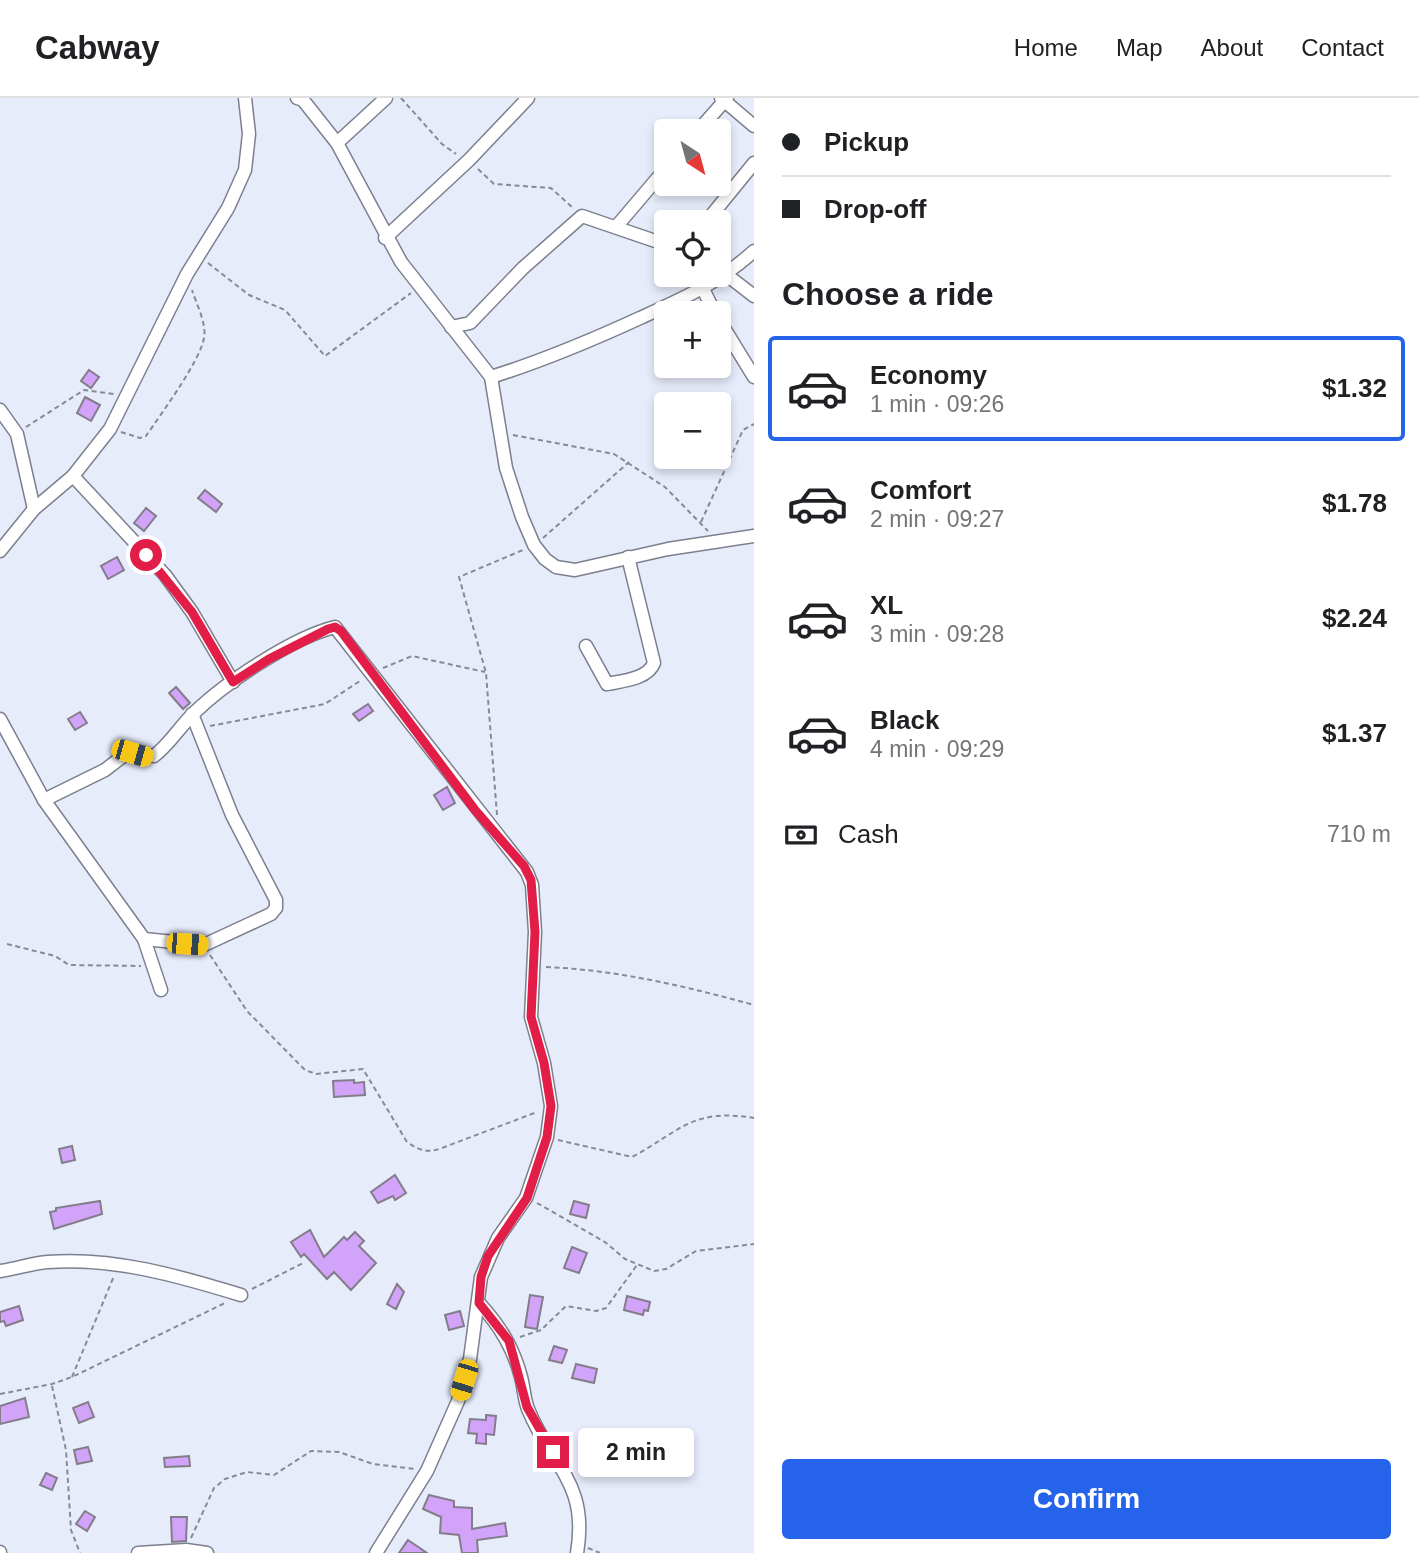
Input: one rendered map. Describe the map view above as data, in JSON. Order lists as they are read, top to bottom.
{
  "north": "bottom right",
  "page": {
    "header": "Cabway",
    "nav": [
      "Home",
      "Map",
      "About",
      "Contact"
    ],
    "banner": ["Pickup", "Drop-off"],
    "map_buttons": ["+", "−"],
    "heading": "Choose a ride",
    "list": [
      {
        "name": "Economy",
        "note": "1 min · 09:26",
        "value": "$1.32"
      },
      {
        "name": "Comfort",
        "note": "2 min · 09:27",
        "value": "$1.78"
      },
      {
        "name": "XL",
        "note": "3 min · 09:28",
        "value": "$2.24"
      },
      {
        "name": "Black",
        "note": "4 min · 09:29",
        "value": "$1.37"
      }
    ],
    "pay": ["Cash", "710 m"],
    "bubble": "2 min",
    "buttons": "Confirm"
  }
}
